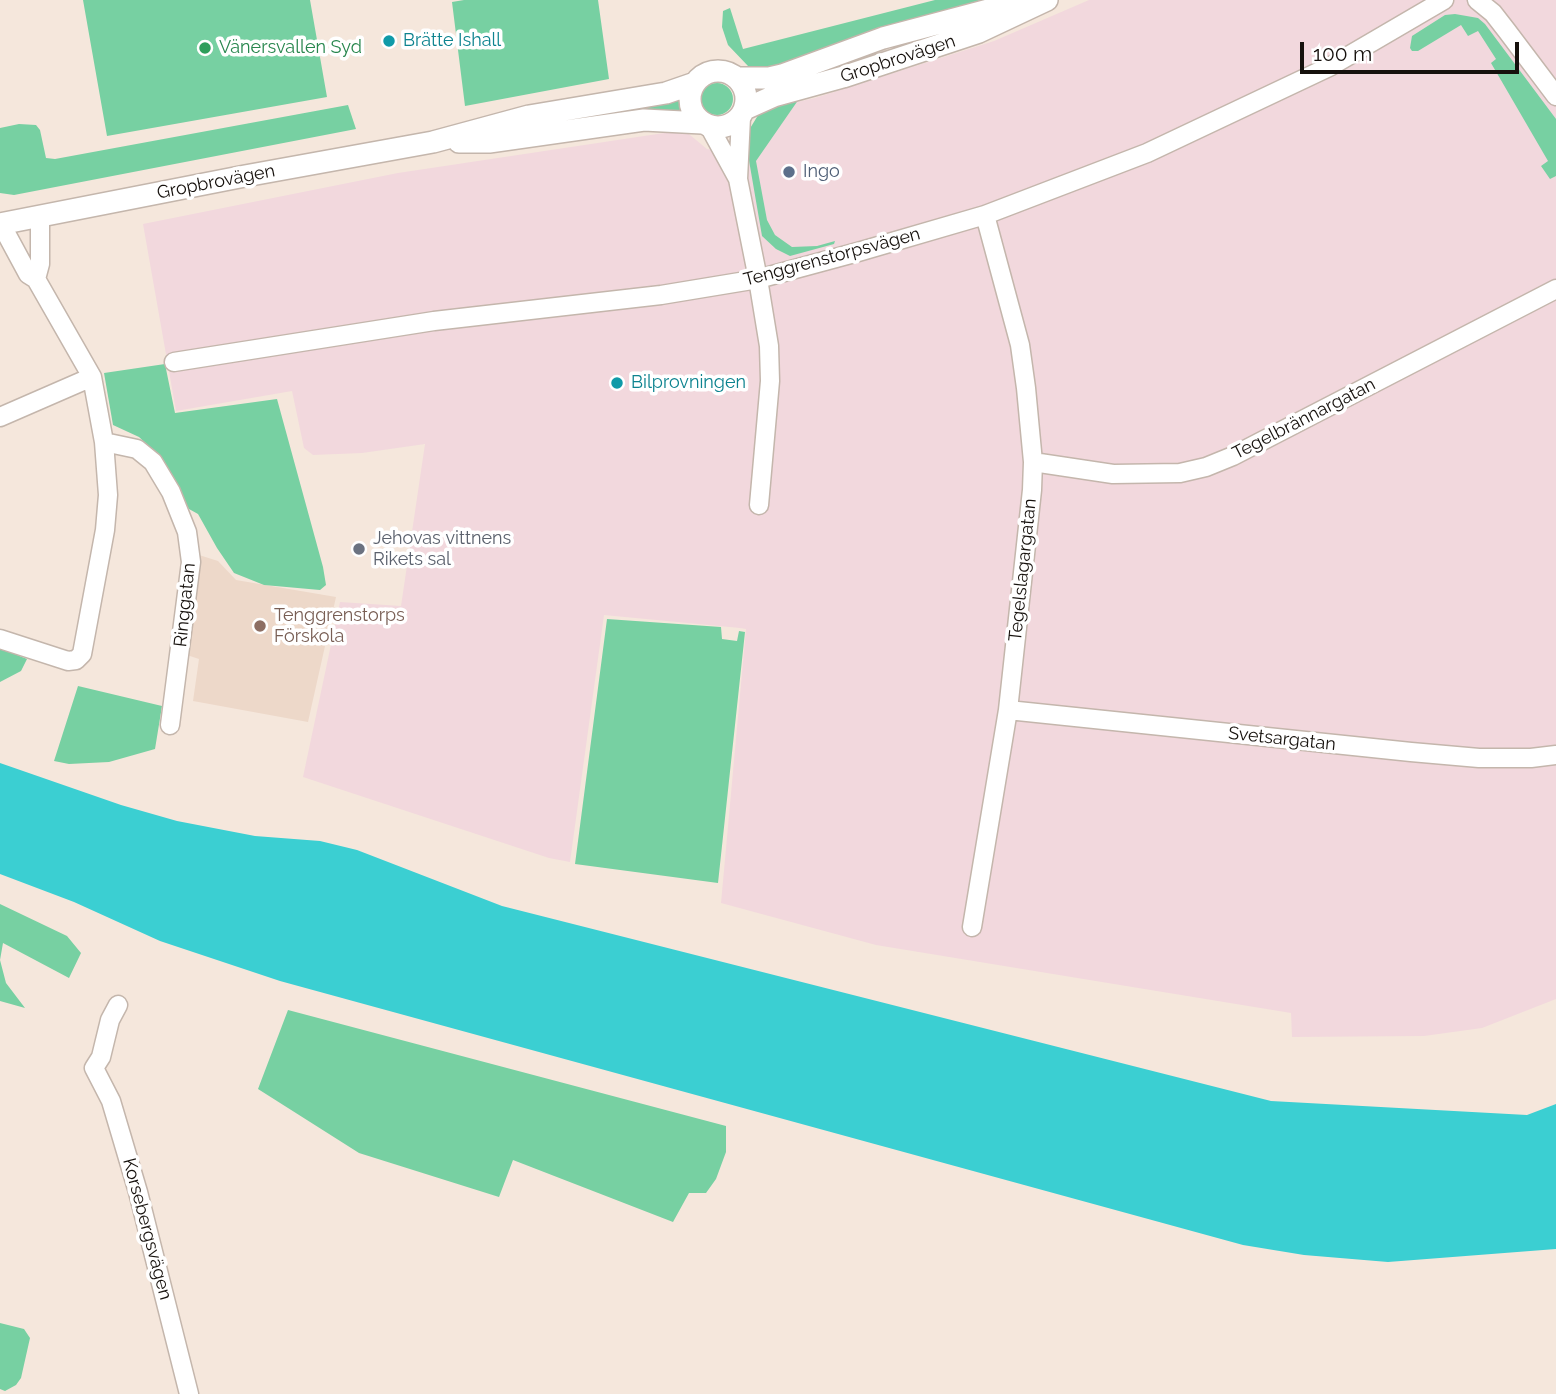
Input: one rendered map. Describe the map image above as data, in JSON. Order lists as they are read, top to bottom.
{
  "streets": {
    "street": [
      "Gropbrovägen",
      "Tenggrenstorpsvägen",
      "Tegelbrännargatan",
      "Tegelslagargatan",
      "Ringgatan",
      "Svetsargatan",
      "Korsebergsvägen"
    ]
  },
  "crossings": [
    ["Tenggrenstorpsvägen", "Tegelslagargatan"],
    ["Tegelbrännargatan", "Tegelslagargatan"],
    ["Tegelslagargatan", "Svetsargatan"]
  ],
  "places": [
    "Brätte Ishall",
    "Vänersvallen Syd",
    "Ingo",
    "Bilprovningen",
    "Jehovas vittnens Rikets sal",
    "Tenggrenstorps Förskola"
  ],
  "scale_bar": "100 m"
}
